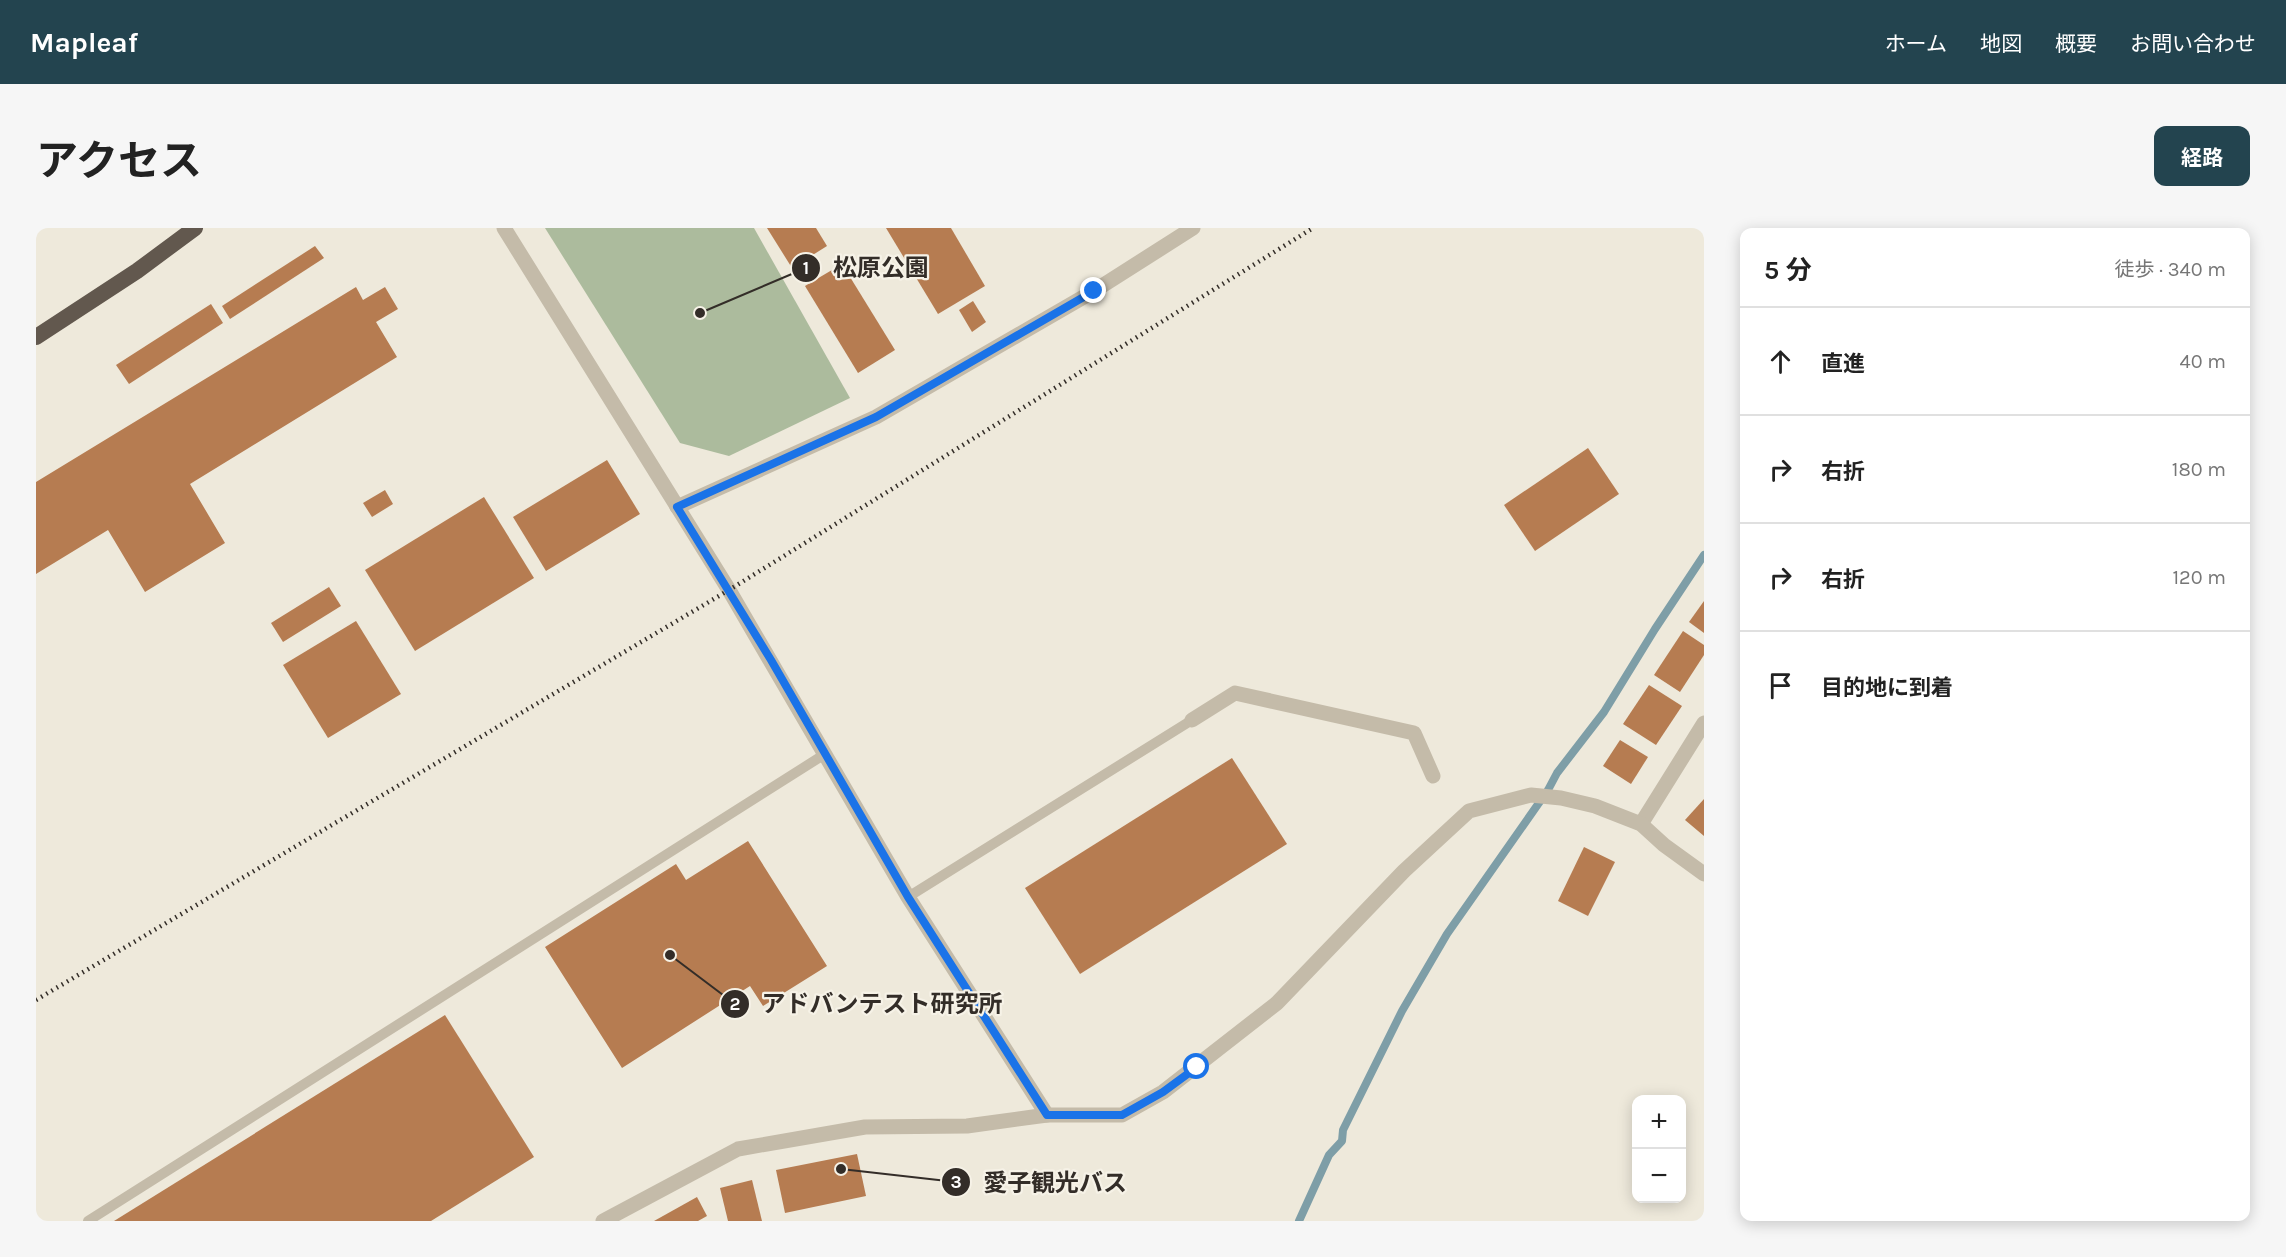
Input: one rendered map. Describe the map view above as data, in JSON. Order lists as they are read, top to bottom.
{
  "places": ["松原公園", "アドバンテスト研究所", "愛子観光バス"],
  "page": {
    "header": "Mapleaf",
    "nav": [
      "ホーム",
      "地図",
      "概要",
      "お問い合わせ"
    ],
    "title": "アクセス",
    "buttons": "経路",
    "heading": ["5 分", "徒歩 · 340 m"],
    "list": [
      ["直進", "40 m"],
      ["右折", "180 m"],
      ["右折", "120 m"],
      "目的地に到着"
    ],
    "map_buttons": ["+", "−"]
  }
}
